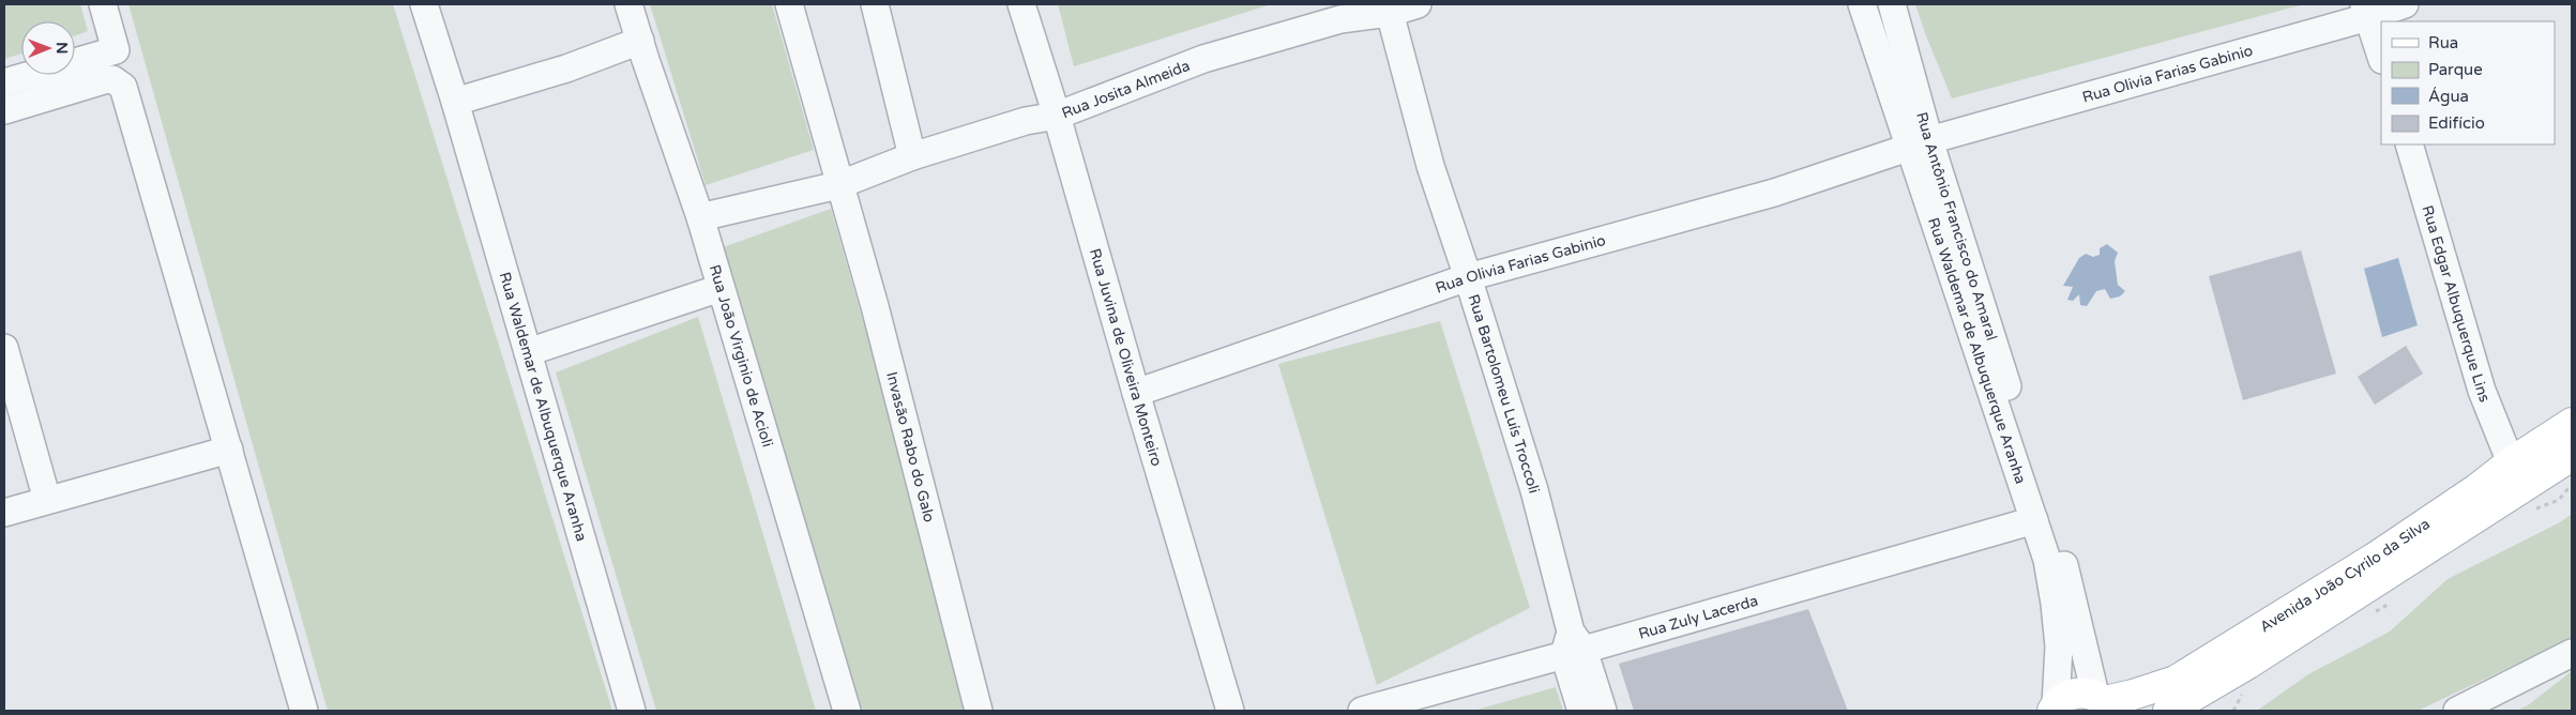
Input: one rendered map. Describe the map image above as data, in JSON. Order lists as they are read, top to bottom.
{
  "streets": {
    "main road": ["Avenida João Cyrilo da Silva"],
    "street": [
      "Rua Olivia Farias Gabinio",
      "Rua Josita Almeida",
      "Rua Antônio Francisco do Amaral",
      "Rua Edgar Albuquerque Lins",
      "Rua Waldemar de Albuquerque Aranha",
      "Rua João Virginio de Acioli",
      "Rua Juvina de Oliveira Monteiro",
      "Rua Bartolomeu Luís Troccoli",
      "Invasão Rabo do Galo",
      "Rua Zuly Lacerda"
    ]
  },
  "crossings": [
    ["Rua Olivia Farias Gabinio", "Rua Antônio Francisco do Amaral"],
    ["Rua Olivia Farias Gabinio", "Rua Waldemar de Albuquerque Aranha"],
    ["Rua Olivia Farias Gabinio", "Rua Juvina de Oliveira Monteiro"],
    ["Rua Olivia Farias Gabinio", "Rua Bartolomeu Luís Troccoli"],
    ["Rua Josita Almeida", "Rua João Virginio de Acioli"],
    ["Rua Josita Almeida", "Rua Juvina de Oliveira Monteiro"],
    ["Rua Josita Almeida", "Rua Bartolomeu Luís Troccoli"],
    ["Rua Josita Almeida", "Invasão Rabo do Galo"],
    ["Rua Antônio Francisco do Amaral", "Rua Waldemar de Albuquerque Aranha"],
    ["Rua Antônio Francisco do Amaral", "Avenida João Cyrilo da Silva"],
    ["Rua Edgar Albuquerque Lins", "Avenida João Cyrilo da Silva"],
    ["Rua Waldemar de Albuquerque Aranha", "Avenida João Cyrilo da Silva"],
    ["Rua Waldemar de Albuquerque Aranha", "Rua Zuly Lacerda"],
    ["Rua Bartolomeu Luís Troccoli", "Rua Zuly Lacerda"]
  ],
  "legend": [
    "Rua",
    "Parque",
    "Água",
    "Edifício"
  ],
  "north": "right"
}
